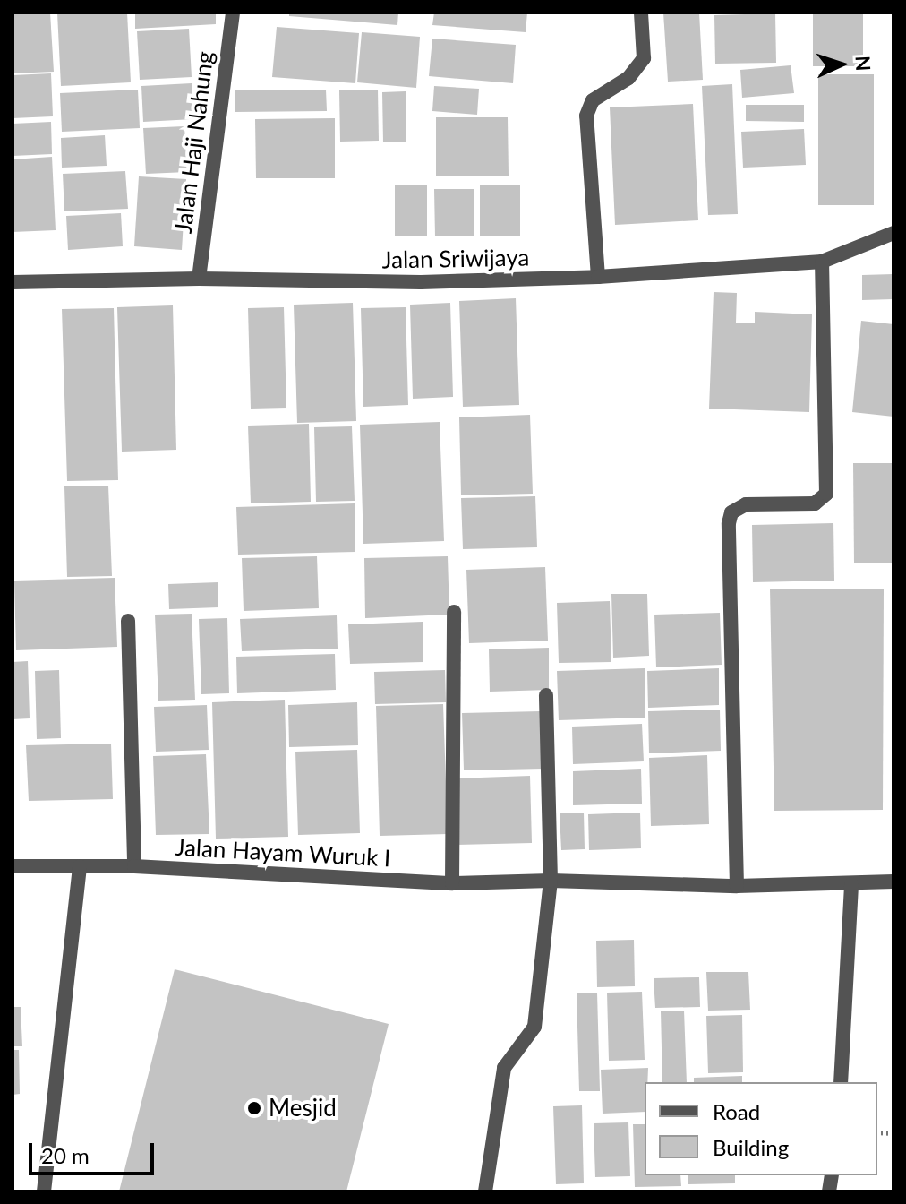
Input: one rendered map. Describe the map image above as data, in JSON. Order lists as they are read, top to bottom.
{
  "streets": {
    "street": ["Jalan Haji Nahung", "Jalan Sriwijaya", "Jalan Hayam Wuruk I"]
  },
  "crossings": [
    ["Jalan Haji Nahung", "Jalan Sriwijaya"]
  ],
  "places": ["Mesjid"],
  "legend": ["Road", "Building"],
  "scale_bar": "20 m",
  "north": "right"
}
